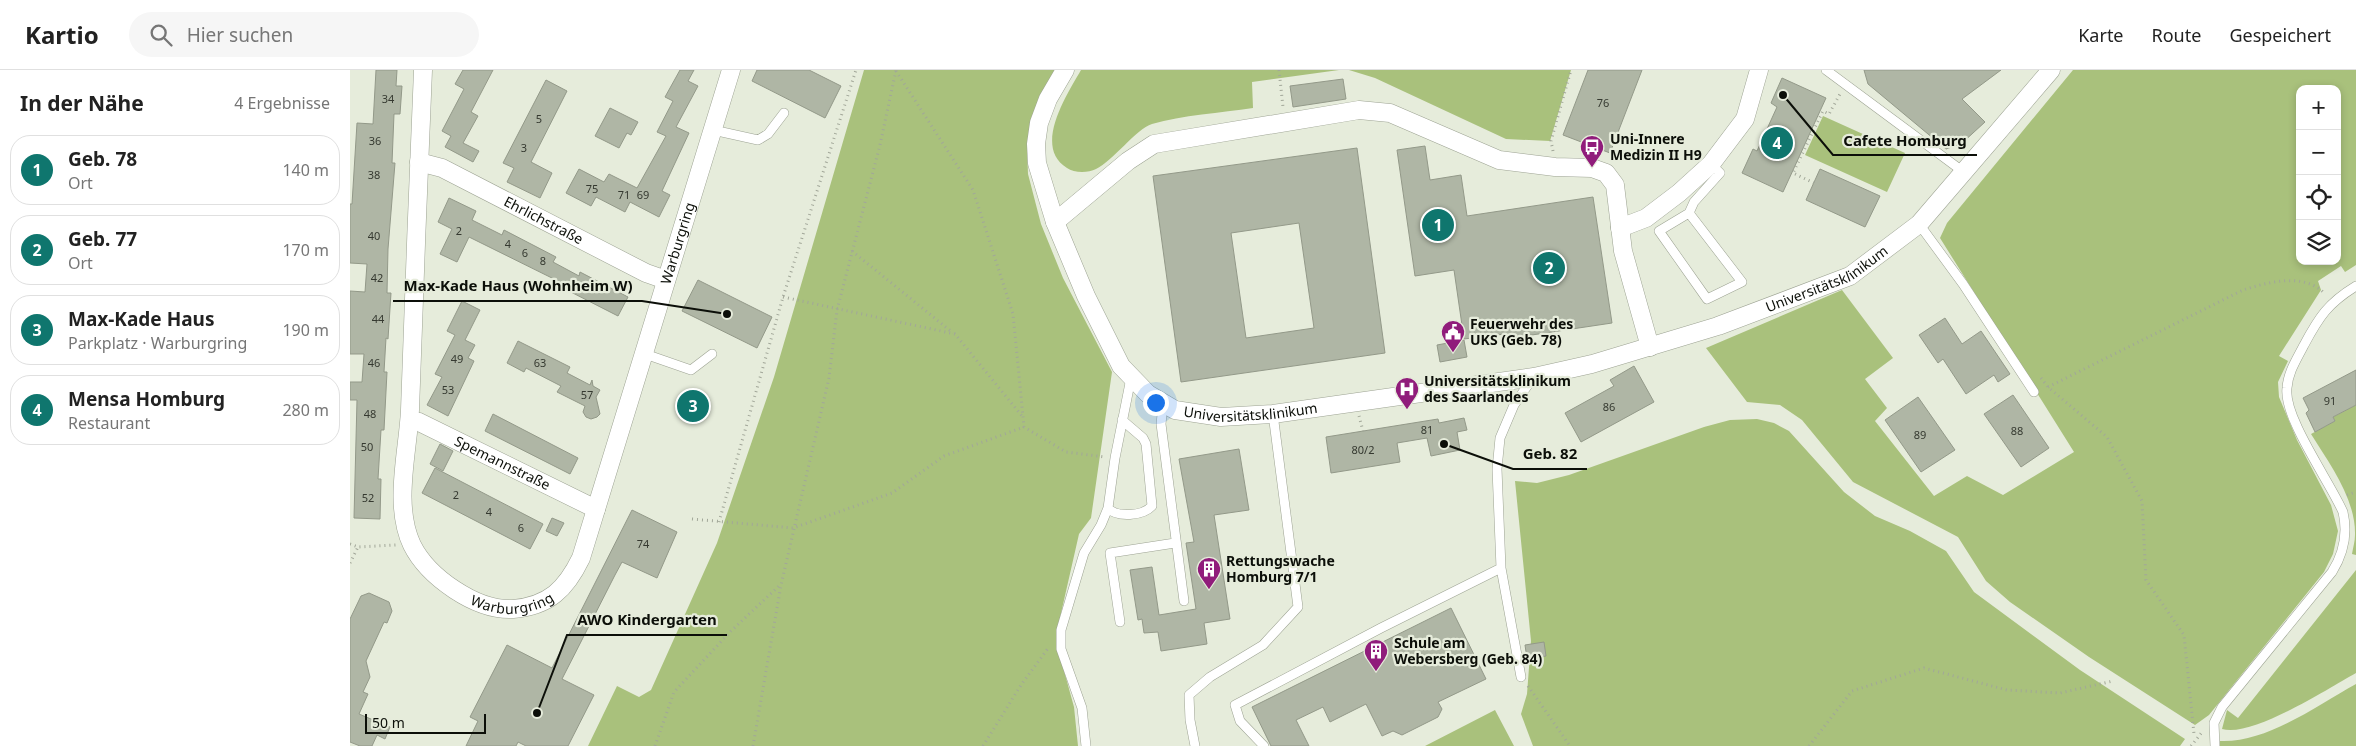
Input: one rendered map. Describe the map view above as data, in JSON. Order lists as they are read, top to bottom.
{
  "streets": {
    "street": [
      "Ehrlichstraße",
      "Warburgring",
      "Universitätsklinikum",
      "Spemannstraße"
    ]
  },
  "crossings": [
    ["Ehrlichstraße", "Warburgring"],
    ["Warburgring", "Spemannstraße"]
  ],
  "places": {
    "other": [
      "Cafete Homburg",
      "Max-Kade Haus (Wohnheim W)",
      "Geb. 82",
      "AWO Kindergarten"
    ],
    "bus stop": ["Uni-Innere Medizin II H9"],
    "public building": ["Feuerwehr des UKS (Geb. 78)"],
    "hospital": ["Universitätsklinikum des Saarlandes"],
    "building": ["Rettungswache Homburg 7/1", "Schule am Webersberg (Geb. 84)"]
  },
  "house_numbers": [
    "34",
    "76",
    "5",
    "36",
    "3",
    "38",
    "75",
    "71",
    "69",
    "2",
    "40",
    "4",
    "6",
    "8",
    "42",
    "44",
    "49",
    "46",
    "63",
    "53",
    "57",
    "91",
    "86",
    "48",
    "81",
    "88",
    "89",
    "50",
    "80/2",
    "2",
    "52",
    "4",
    "6",
    "74"
  ],
  "scale_bar": "50 m",
  "page": {
    "header": "Kartio",
    "search": "Hier suchen",
    "nav": ["Karte", "Route", "Gespeichert"],
    "heading": ["In der Nähe", "4 Ergebnisse"],
    "map_buttons": ["+", "−"],
    "pins": [
      "4",
      "1",
      "2",
      "3"
    ],
    "list": [
      {
        "mark": "1",
        "name": "Geb. 78",
        "note": "Ort",
        "value": "140 m"
      },
      {
        "mark": "2",
        "name": "Geb. 77",
        "note": "Ort",
        "value": "170 m"
      },
      {
        "mark": "3",
        "name": "Max-Kade Haus",
        "note": "Parkplatz · Warburgring",
        "value": "190 m"
      },
      {
        "mark": "4",
        "name": "Mensa Homburg",
        "note": "Restaurant",
        "value": "280 m"
      }
    ],
    "scale": "50 m"
  }
}
